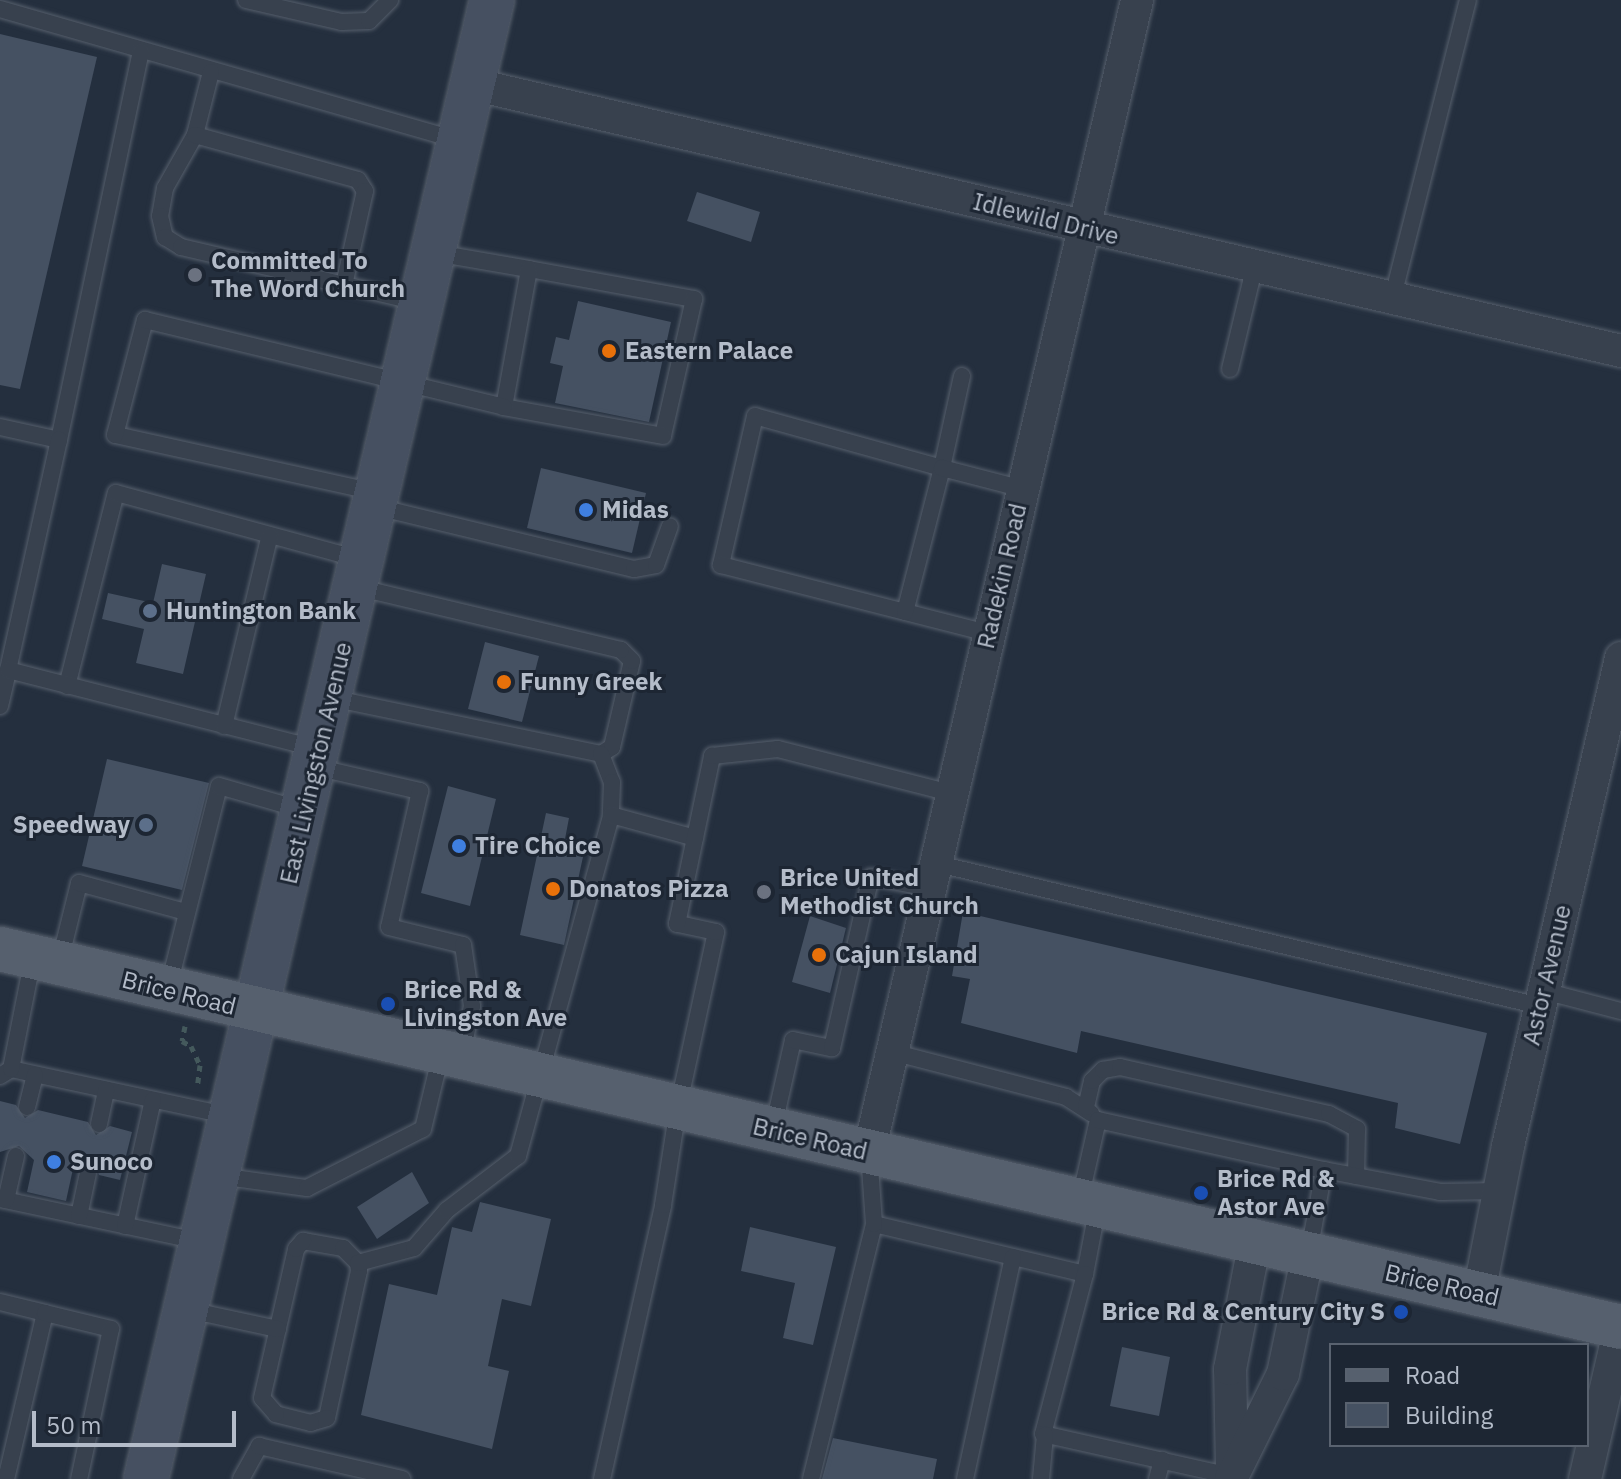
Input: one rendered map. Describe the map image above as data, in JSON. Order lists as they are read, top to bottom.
{
  "streets": {
    "main road": ["East Livingston Avenue", "Brice Road"],
    "street": ["Idlewild Drive", "Radekin Road", "Astor Avenue"]
  },
  "crossings": [
    ["Idlewild Drive", "Radekin Road"],
    ["Idlewild Drive", "East Livingston Avenue"],
    ["Radekin Road", "Brice Road"],
    ["East Livingston Avenue", "Brice Road"],
    ["Astor Avenue", "Brice Road"]
  ],
  "places": [
    "Committed To The Word Church",
    "Eastern Palace",
    "Midas",
    "Huntington Bank",
    "Funny Greek",
    "Speedway",
    "Tire Choice",
    "Donatos Pizza",
    "Brice United Methodist Church",
    "Cajun Island",
    "Brice Rd & Livingston Ave",
    "Sunoco",
    "Brice Rd & Astor Ave",
    "Brice Rd & Century City S"
  ],
  "legend": ["Road", "Building"],
  "scale_bar": "50 m"
}
